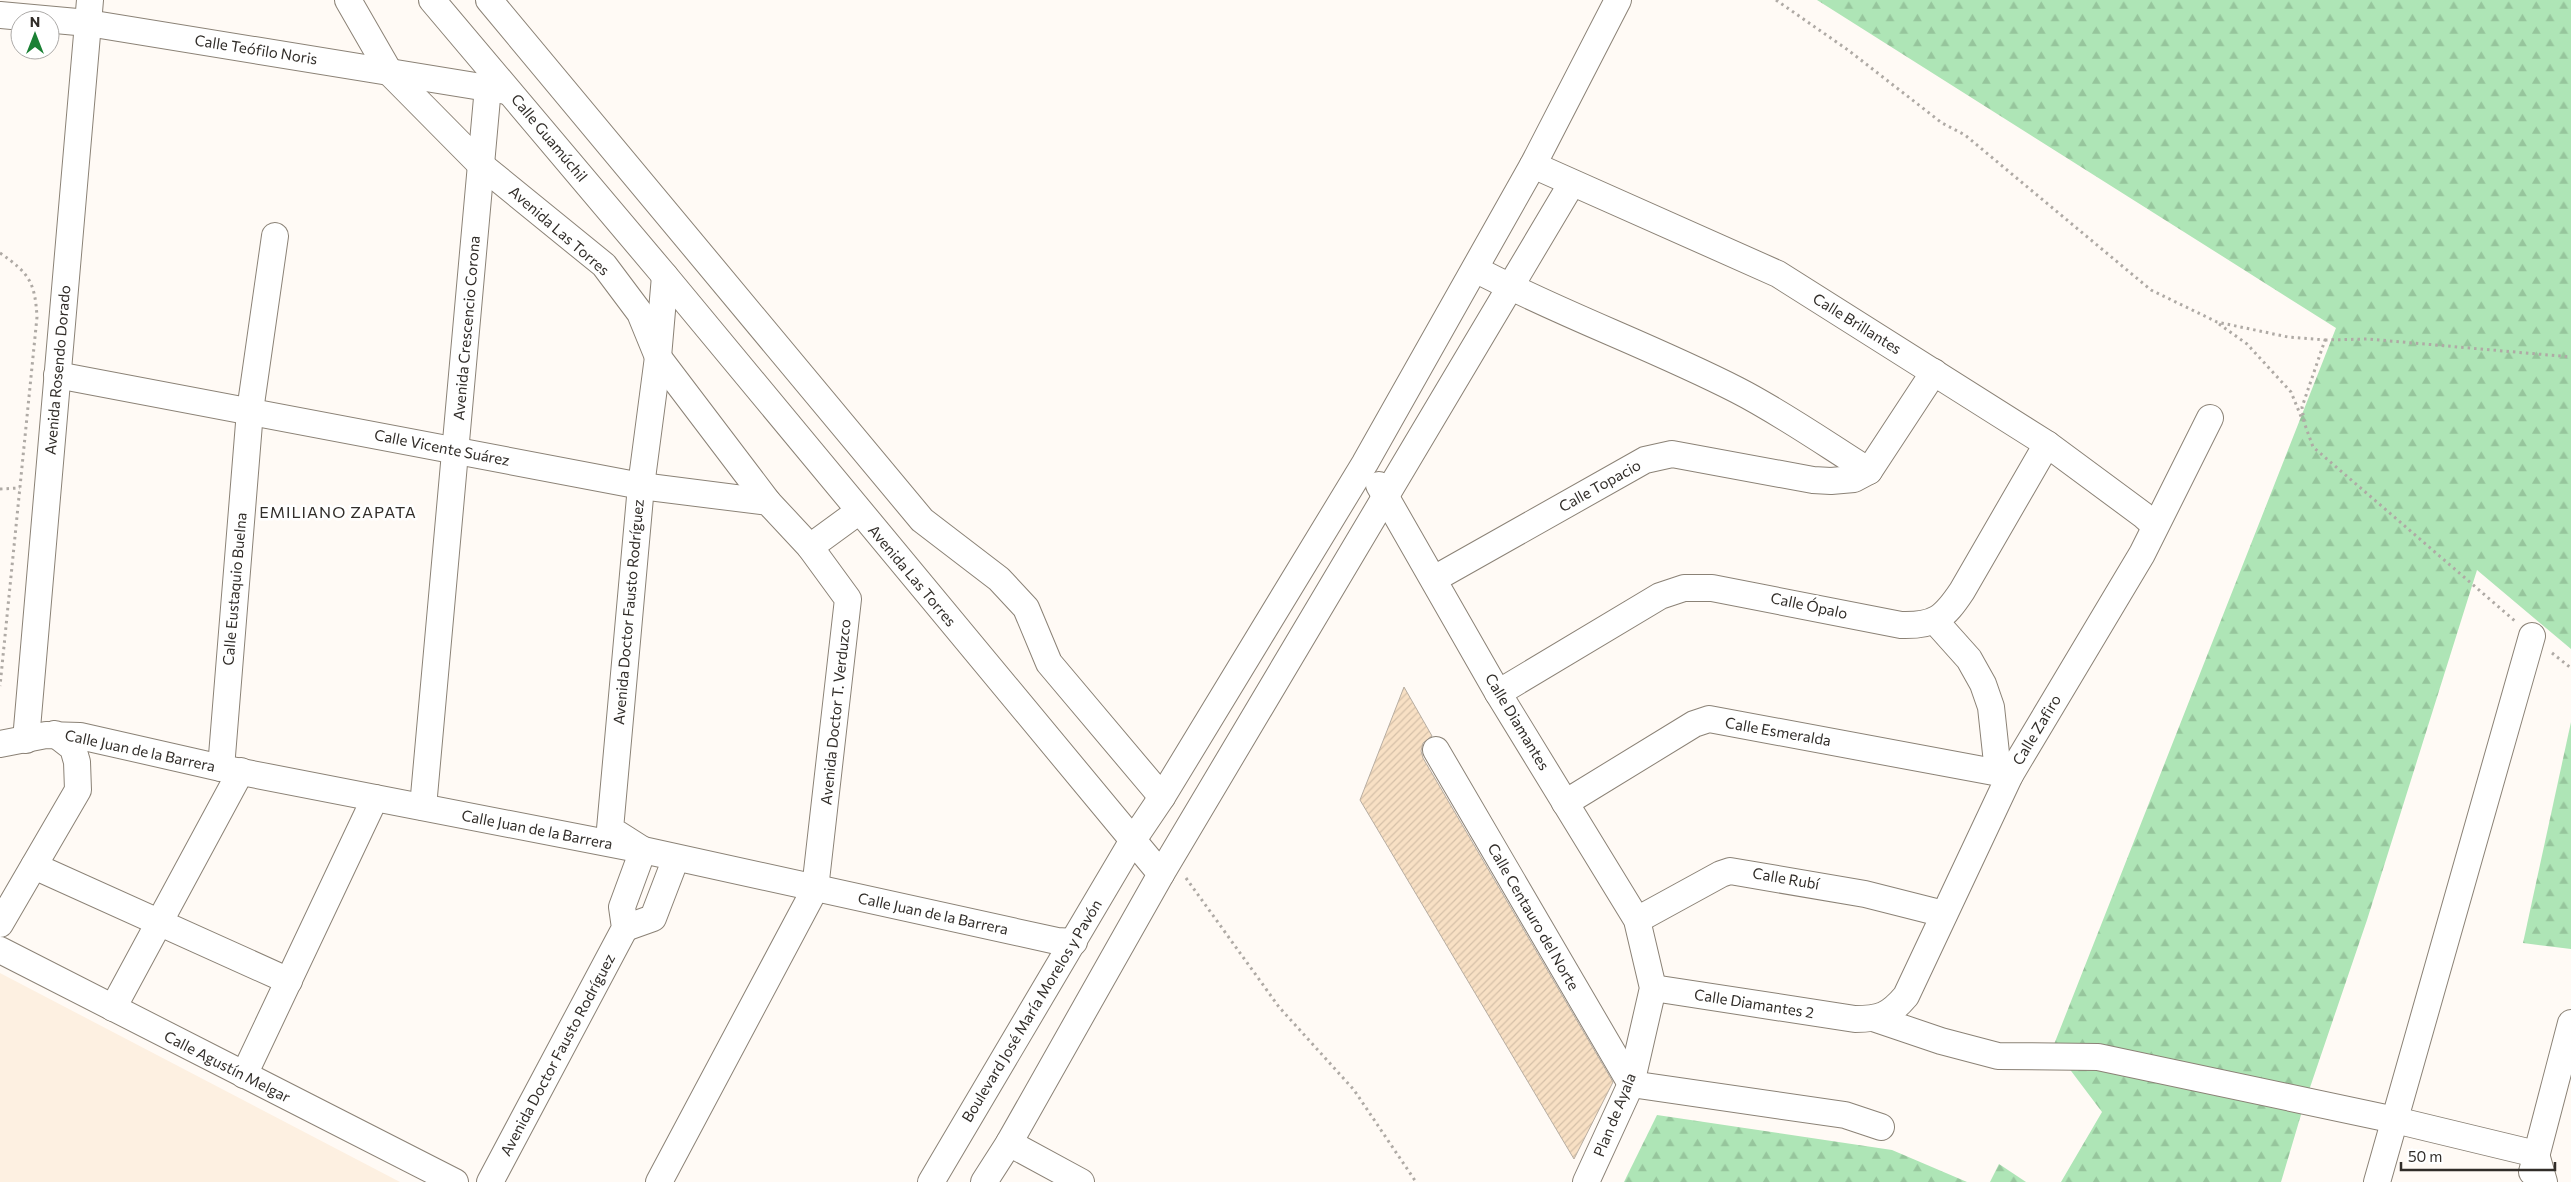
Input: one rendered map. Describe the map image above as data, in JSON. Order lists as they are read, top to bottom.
{
  "streets": {
    "street": [
      "Calle Teófilo Noris",
      "Calle Guamúchil",
      "Avenida Las Torres",
      "Calle Brillantes",
      "Avenida Crescencio Corona",
      "Avenida Rosendo Dorado",
      "Calle Vicente Suárez",
      "Calle Topacio",
      "Calle Eustaquio Buelna",
      "Calle Ópalo",
      "Avenida Doctor Fausto Rodríguez",
      "Avenida Doctor T. Verduzco",
      "Calle Diamantes",
      "Calle Zafiro",
      "Calle Esmeralda",
      "Calle Juan de la Barrera",
      "Calle Rubí",
      "Calle Centauro del Norte",
      "Calle Diamantes 2",
      "Boulevard José María Morelos y Pavón",
      "Calle Agustín Melgar",
      "Plan de Ayala"
    ]
  },
  "crossings": [
    ["Calle Teófilo Noris", "Calle Guamúchil"],
    ["Calle Teófilo Noris", "Avenida Las Torres"],
    ["Calle Teófilo Noris", "Avenida Crescencio Corona"],
    ["Calle Teófilo Noris", "Avenida Rosendo Dorado"],
    ["Calle Guamúchil", "Avenida Las Torres"],
    ["Calle Guamúchil", "Avenida Crescencio Corona"],
    ["Calle Guamúchil", "Avenida Doctor Fausto Rodríguez"],
    ["Avenida Las Torres", "Avenida Crescencio Corona"],
    ["Avenida Las Torres", "Calle Vicente Suárez"],
    ["Avenida Las Torres", "Avenida Doctor Fausto Rodríguez"],
    ["Avenida Las Torres", "Boulevard José María Morelos y Pavón"],
    ["Calle Brillantes", "Calle Ópalo"],
    ["Calle Brillantes", "Calle Zafiro"],
    ["Calle Brillantes", "Boulevard José María Morelos y Pavón"],
    ["Avenida Crescencio Corona", "Calle Vicente Suárez"],
    ["Avenida Crescencio Corona", "Calle Juan de la Barrera"],
    ["Avenida Rosendo Dorado", "Calle Vicente Suárez"],
    ["Avenida Rosendo Dorado", "Calle Juan de la Barrera"],
    ["Calle Vicente Suárez", "Calle Eustaquio Buelna"],
    ["Calle Vicente Suárez", "Avenida Doctor Fausto Rodríguez"],
    ["Calle Topacio", "Calle Diamantes"],
    ["Calle Eustaquio Buelna", "Calle Juan de la Barrera"],
    ["Calle Ópalo", "Calle Diamantes"],
    ["Avenida Doctor Fausto Rodríguez", "Calle Juan de la Barrera"],
    ["Avenida Doctor T. Verduzco", "Calle Juan de la Barrera"],
    ["Calle Diamantes", "Calle Esmeralda"],
    ["Calle Diamantes", "Calle Rubí"],
    ["Calle Diamantes", "Calle Diamantes 2"],
    ["Calle Diamantes", "Boulevard José María Morelos y Pavón"],
    ["Calle Diamantes", "Plan de Ayala"],
    ["Calle Zafiro", "Calle Esmeralda"],
    ["Calle Zafiro", "Calle Rubí"],
    ["Calle Zafiro", "Calle Diamantes 2"],
    ["Calle Juan de la Barrera", "Boulevard José María Morelos y Pavón"],
    ["Calle Centauro del Norte", "Plan de Ayala"],
    ["Calle Diamantes 2", "Plan de Ayala"]
  ],
  "districts": ["EMILIANO ZAPATA"],
  "scale_bar": "50 m",
  "north": "top"
}
